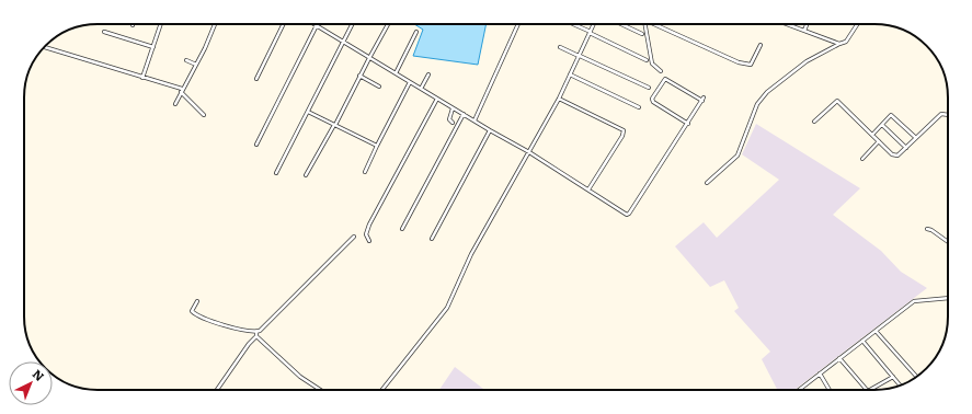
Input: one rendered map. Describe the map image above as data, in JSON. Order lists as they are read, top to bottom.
{
  "north": "top right"
}
